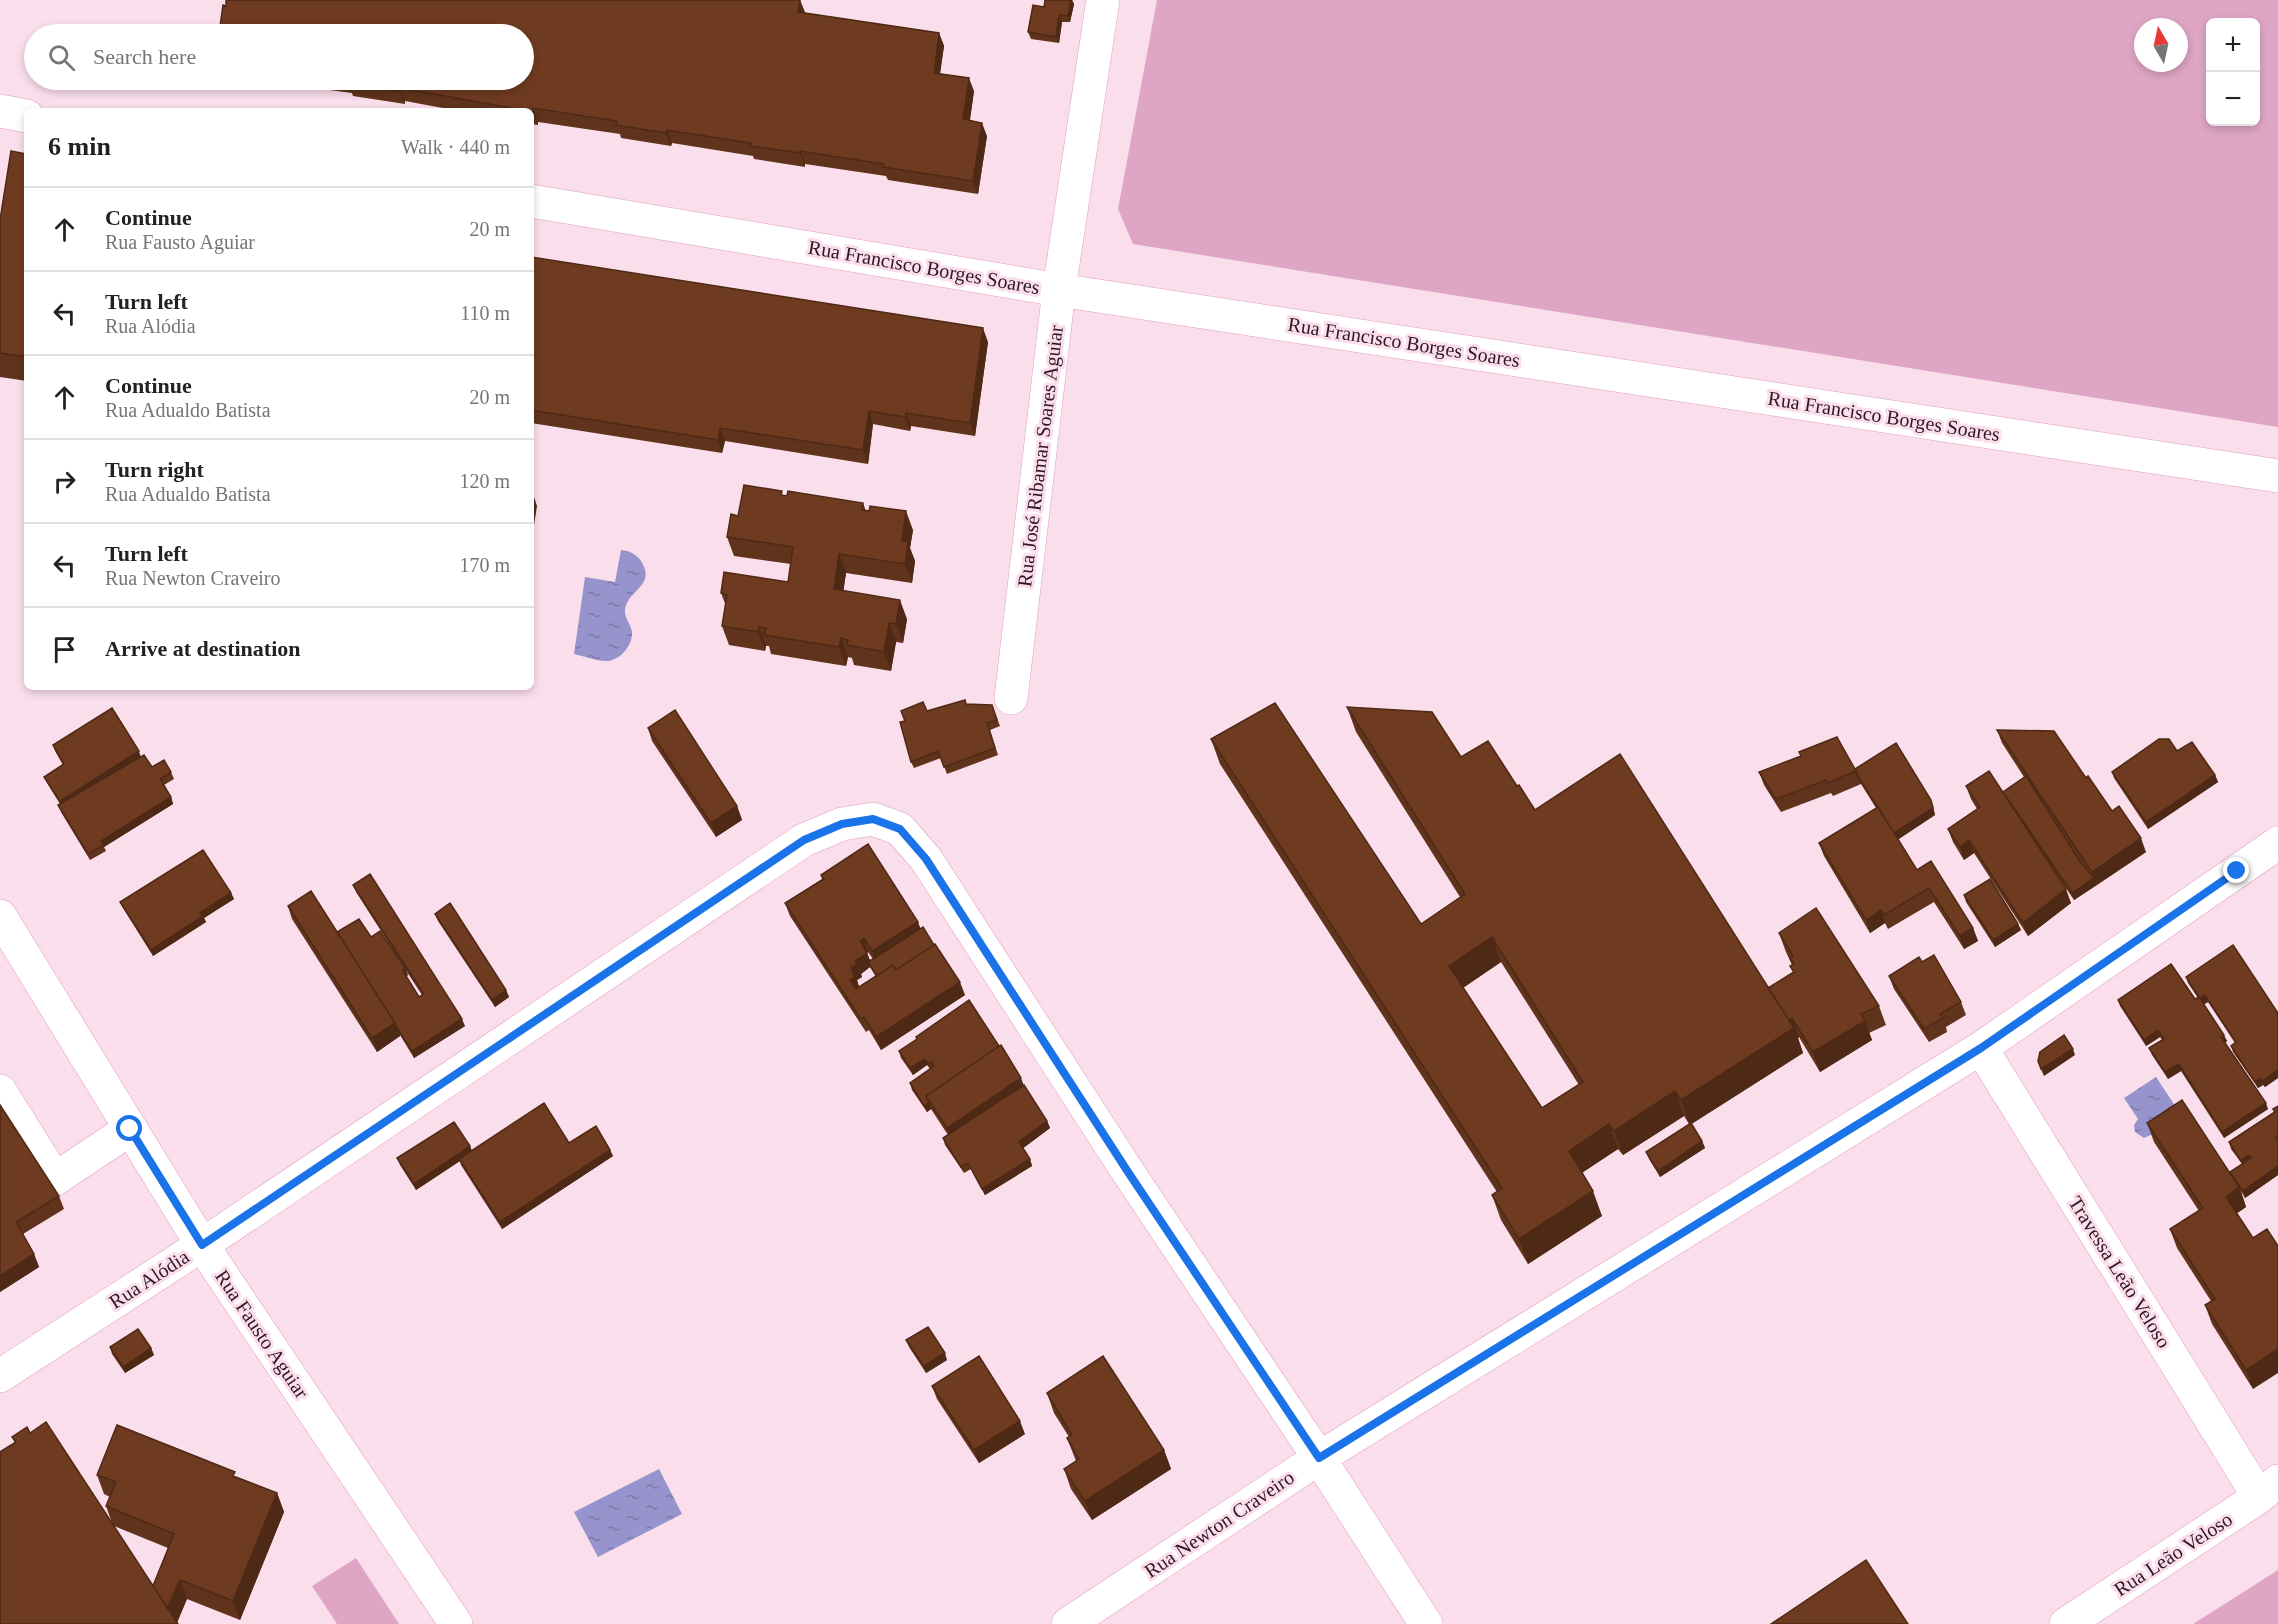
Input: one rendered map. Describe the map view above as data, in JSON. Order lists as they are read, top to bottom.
{
  "streets": {
    "street": [
      "Rua Francisco Borges Soares",
      "Rua José Ribamar Soares Aguiar",
      "Travessa Leão Veloso",
      "Rua Alódia",
      "Rua Fausto Aguiar",
      "Rua Newton Craveiro",
      "Rua Leão Veloso"
    ]
  },
  "crossings": [
    ["Rua Francisco Borges Soares", "Rua José Ribamar Soares Aguiar"],
    ["Travessa Leão Veloso", "Rua Newton Craveiro"],
    ["Travessa Leão Veloso", "Rua Leão Veloso"],
    ["Rua Alódia", "Rua Fausto Aguiar"],
    ["Rua Alódia", "Rua Newton Craveiro"]
  ],
  "north": "top",
  "page": {
    "map_buttons": ["+", "−"],
    "search": "Search here",
    "heading": ["6 min", "Walk · 440 m"],
    "list": [
      ["Continue", "Rua Fausto Aguiar", "20 m"],
      ["Turn left", "Rua Alódia", "110 m"],
      ["Continue", "Rua Adualdo Batista", "20 m"],
      ["Turn right", "Rua Adualdo Batista", "120 m"],
      ["Turn left", "Rua Newton Craveiro", "170 m"],
      "Arrive at destination"
    ]
  }
}
